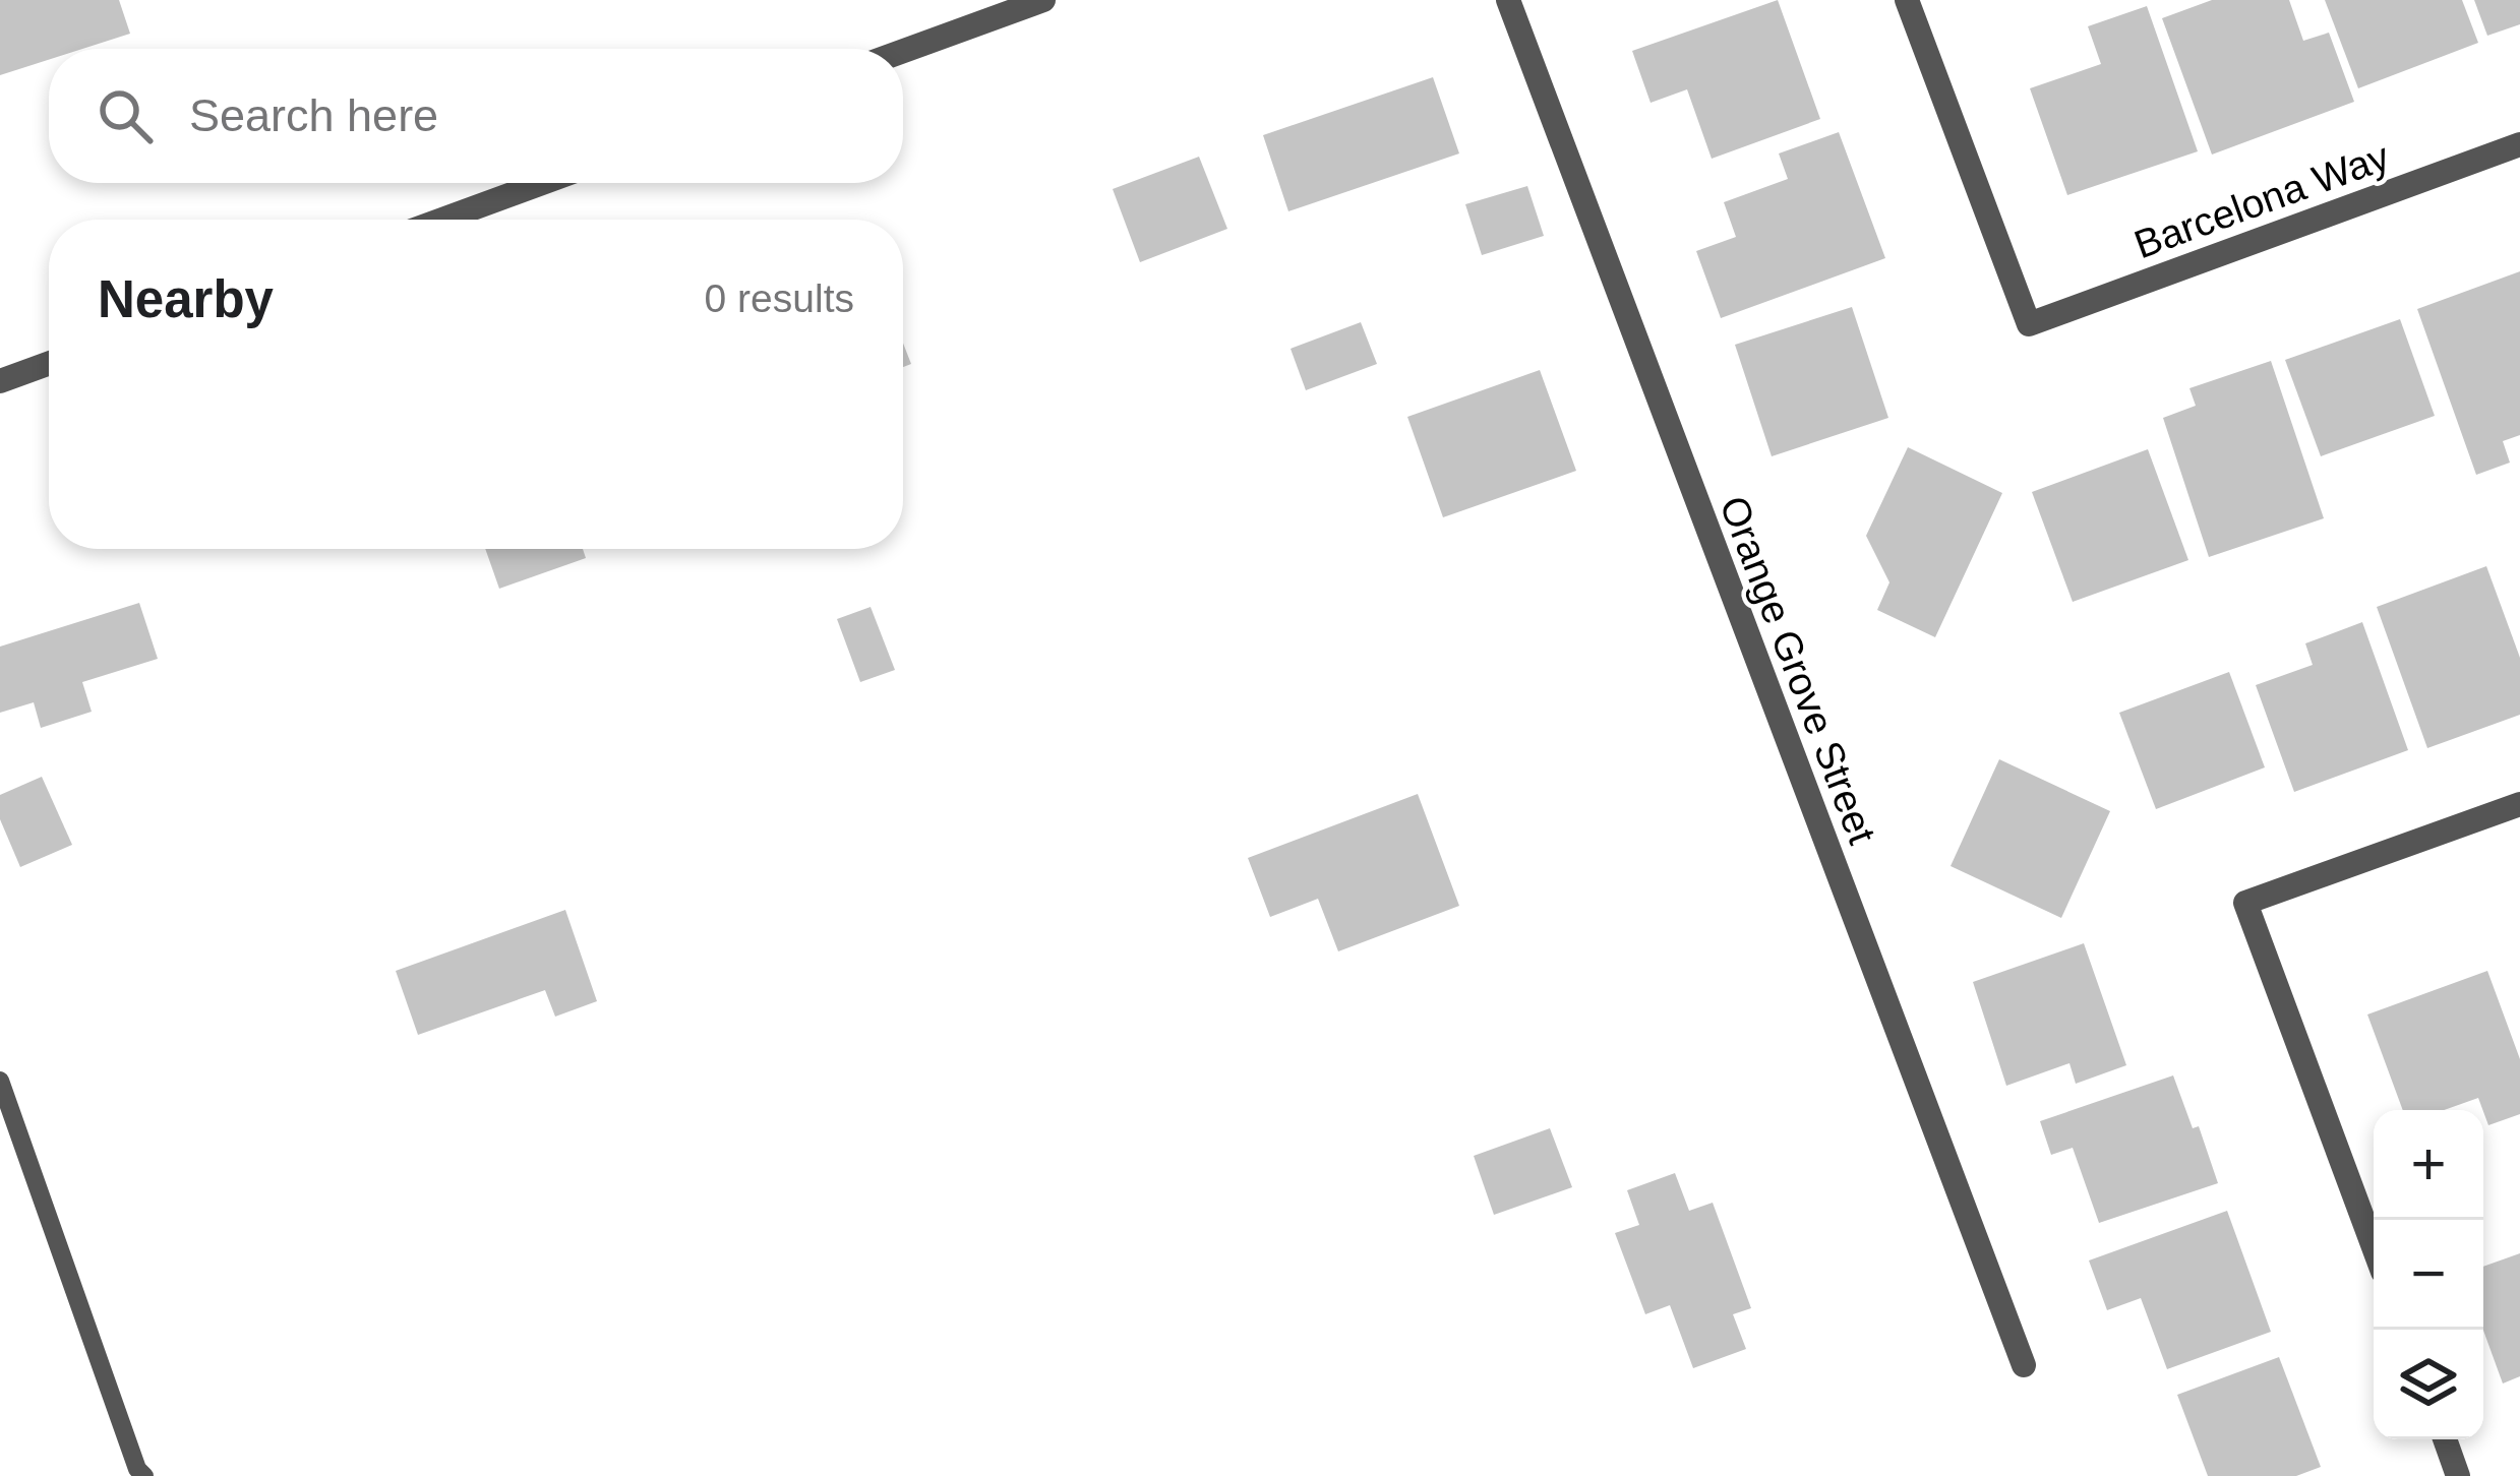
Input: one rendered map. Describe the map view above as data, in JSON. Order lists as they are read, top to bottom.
{
  "streets": {
    "street": ["Barcelona Way", "Orange Grove Street"]
  },
  "page": {
    "search": "Search here",
    "heading": ["Nearby", "0 results"],
    "map_buttons": ["+", "−"]
  }
}
